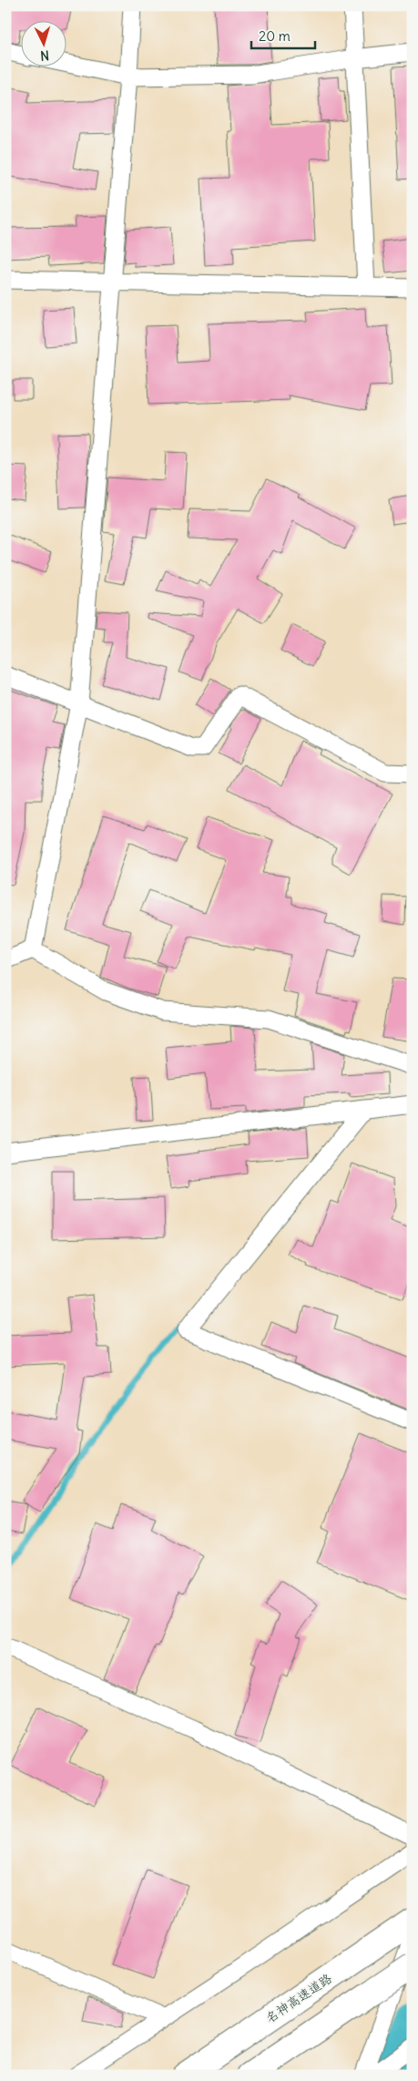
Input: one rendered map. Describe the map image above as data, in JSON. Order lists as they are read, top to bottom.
{
  "streets": {
    "highway": ["名神高速道路"]
  },
  "scale_bar": "20 m",
  "north": "bottom"
}
